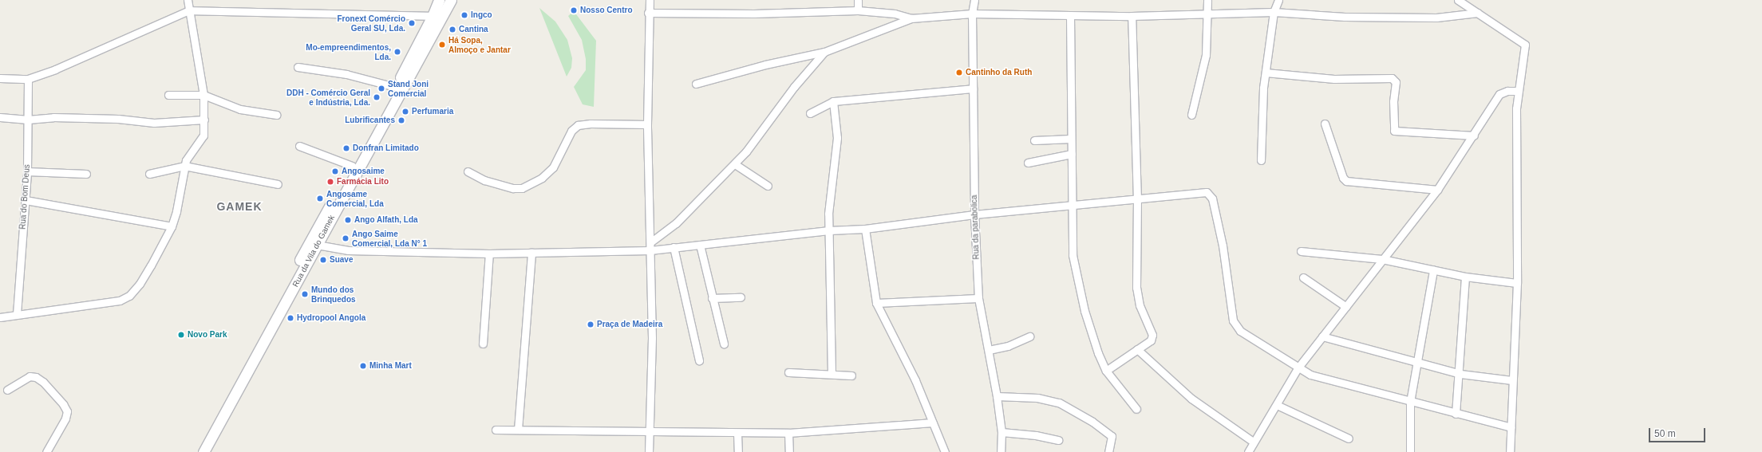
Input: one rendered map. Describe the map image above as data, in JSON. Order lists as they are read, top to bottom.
{
  "streets": {
    "main road": ["Rua da Vila do Gamek"],
    "street": ["Rua do Bom Deus", "Rua da parabolica"]
  },
  "districts": ["GAMEK"],
  "places": [
    "Nosso Centro",
    "Ingco",
    "Fronext Comércio Geral SU, Lda.",
    "Cantina",
    "Há Sopa, Almoço e Jantar",
    "Mo-empreendimentos, Lda.",
    "Cantinho da Ruth",
    "Stand Joni Comercial",
    "DDH - Comércio Geral e Indústria, Lda.",
    "Perfumaria",
    "Lubrificantes",
    "Donfran Limitado",
    "Angosaime",
    "Farmácia Lito",
    "Angosame Comercial, Lda",
    "Ango Alfath, Lda",
    "Ango Saime Comercial, Lda N° 1",
    "Suave",
    "Mundo dos Brinquedos",
    "Hydropool Angola",
    "Praça de Madeira",
    "Novo Park",
    "Minha Mart"
  ],
  "scale_bar": "50 m"
}
